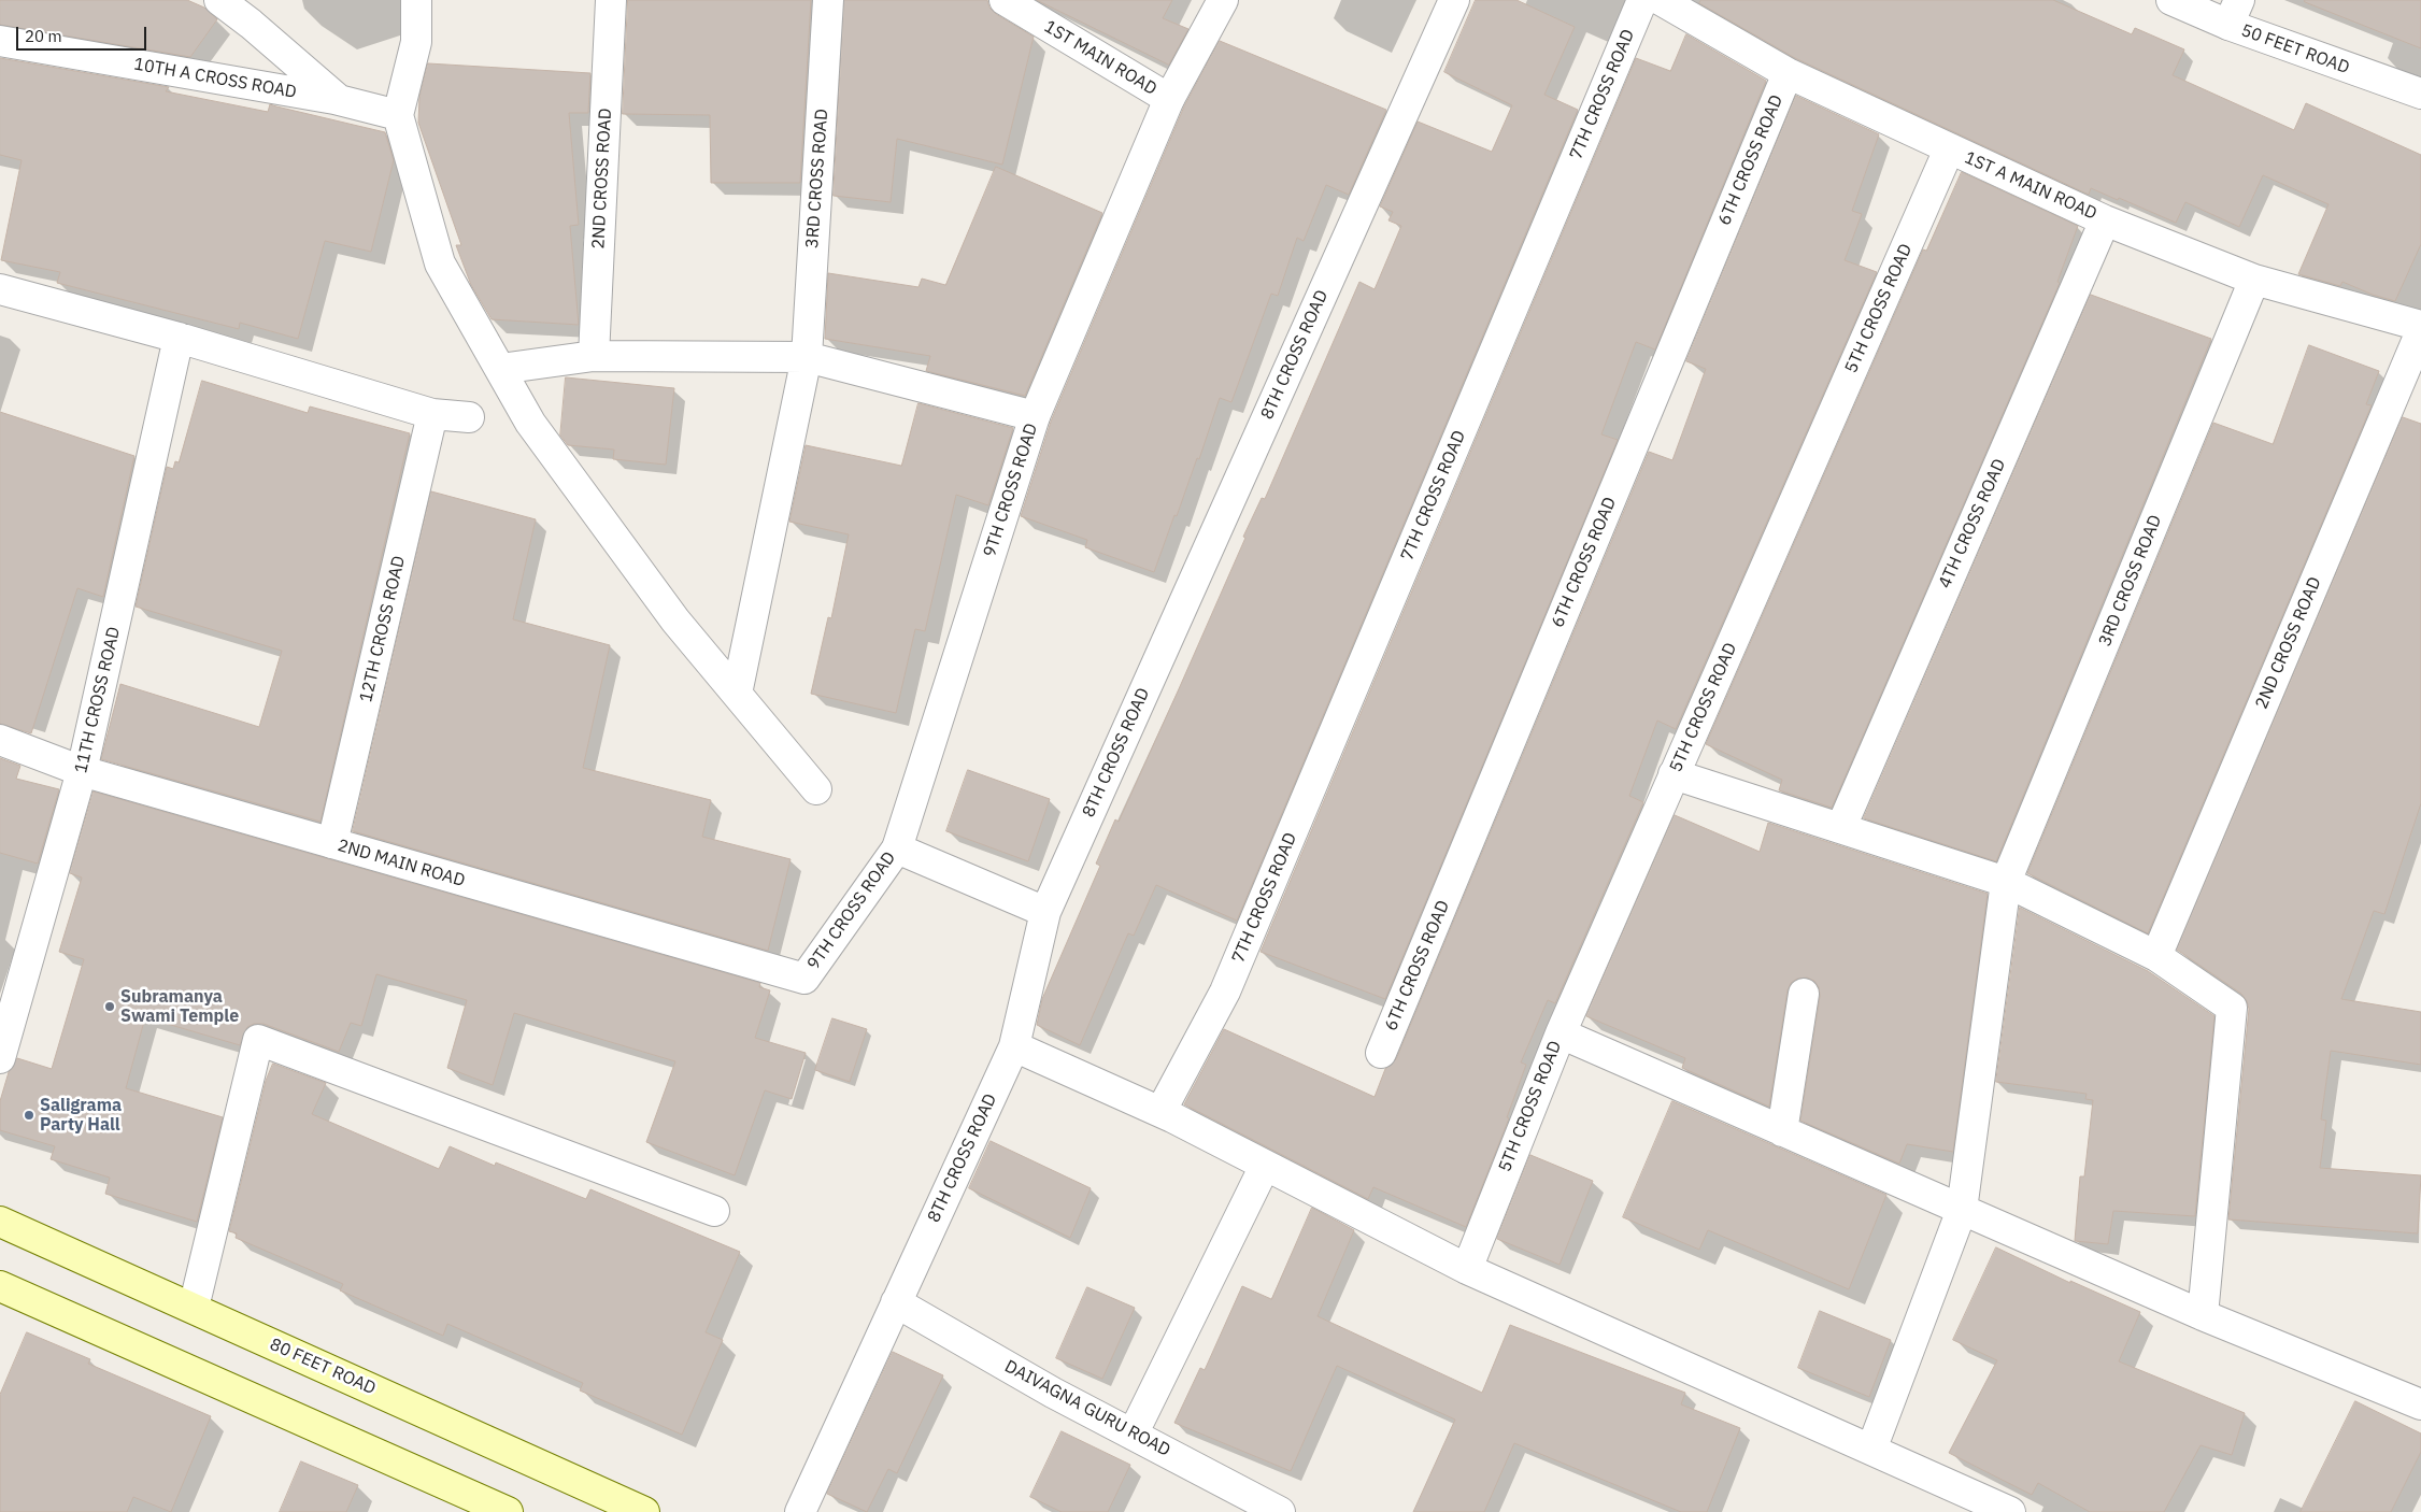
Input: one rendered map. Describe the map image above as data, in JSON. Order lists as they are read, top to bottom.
{
  "streets": {
    "main road": ["80 FEET ROAD"],
    "street": [
      "50 FEET ROAD",
      "1ST MAIN ROAD",
      "10TH A CROSS ROAD",
      "7TH CROSS ROAD",
      "6TH CROSS ROAD",
      "2ND CROSS ROAD",
      "3RD CROSS ROAD",
      "1ST A MAIN ROAD",
      "5TH CROSS ROAD",
      "8TH CROSS ROAD",
      "9TH CROSS ROAD",
      "4TH CROSS ROAD",
      "12TH CROSS ROAD",
      "11TH CROSS ROAD",
      "2ND MAIN ROAD",
      "DAIVAGNA GURU ROAD"
    ]
  },
  "crossings": [
    ["1ST MAIN ROAD", "9TH CROSS ROAD"],
    ["6TH CROSS ROAD", "1ST A MAIN ROAD"],
    ["3RD CROSS ROAD", "1ST A MAIN ROAD"],
    ["1ST A MAIN ROAD", "5TH CROSS ROAD"],
    ["1ST A MAIN ROAD", "4TH CROSS ROAD"],
    ["8TH CROSS ROAD", "DAIVAGNA GURU ROAD"],
    ["9TH CROSS ROAD", "2ND MAIN ROAD"],
    ["12TH CROSS ROAD", "2ND MAIN ROAD"],
    ["11TH CROSS ROAD", "2ND MAIN ROAD"]
  ],
  "places": ["Subramanya Swami Temple", "Saligrama Party Hall"],
  "scale_bar": "20 m"
}
